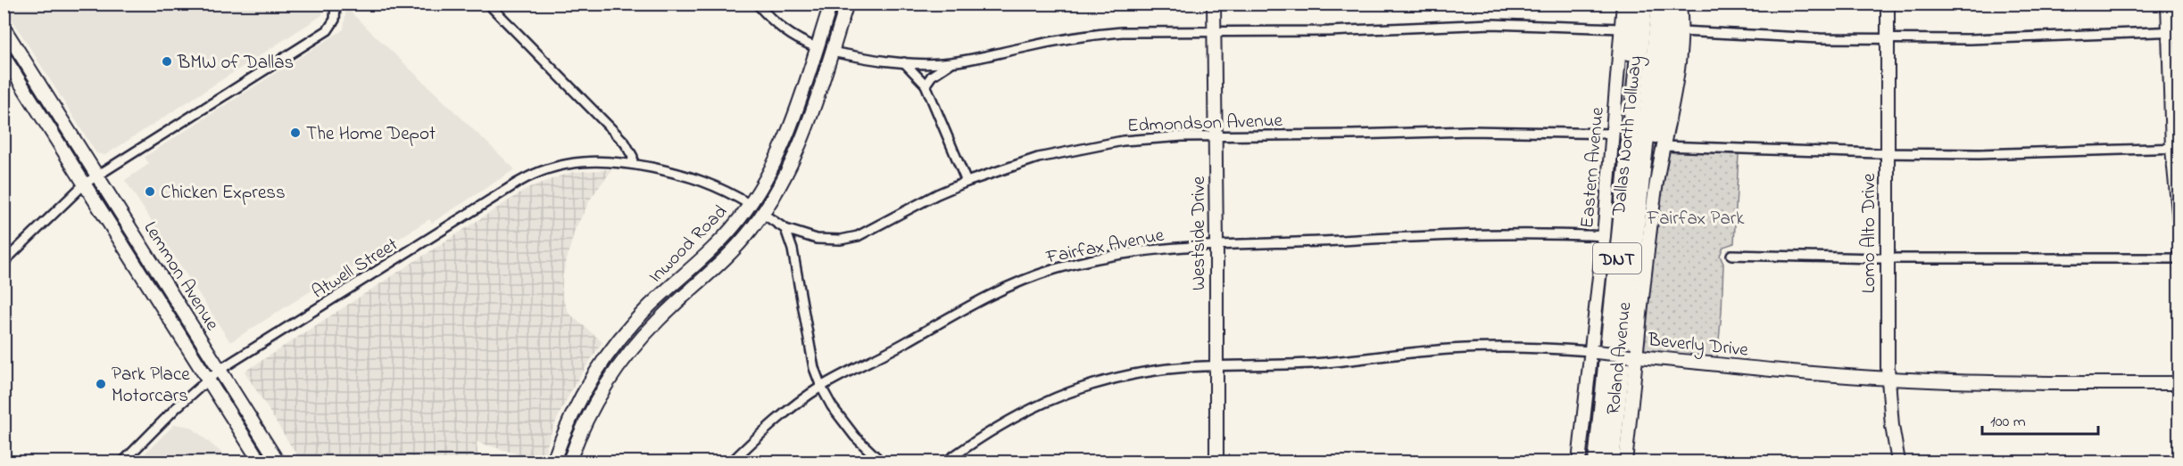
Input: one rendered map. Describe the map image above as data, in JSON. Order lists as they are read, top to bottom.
{
  "streets": {
    "highway": ["Dallas North Tollway", "DNT"],
    "street": [
      "Edmondson Avenue",
      "Eastern Avenue",
      "Westside Drive",
      "Lomo Alto Drive",
      "Inwood Road",
      "Fairfax Avenue",
      "Atwell Street",
      "Lemmon Avenue",
      "Beverly Drive",
      "Roland Avenue"
    ]
  },
  "crossings": [
    ["Edmondson Avenue", "Eastern Avenue"],
    ["Edmondson Avenue", "Westside Drive"],
    ["Edmondson Avenue", "Inwood Road"],
    ["Eastern Avenue", "Fairfax Avenue"],
    ["Eastern Avenue", "Beverly Drive"],
    ["Westside Drive", "Fairfax Avenue"],
    ["Westside Drive", "Beverly Drive"],
    ["Lomo Alto Drive", "Beverly Drive"],
    ["Inwood Road", "Atwell Street"],
    ["Atwell Street", "Lemmon Avenue"],
    ["Beverly Drive", "Roland Avenue"]
  ],
  "parks": ["Fairfax Park"],
  "places": [
    "BMW of Dallas",
    "The Home Depot",
    "Chicken Express",
    "Park Place Motorcars"
  ],
  "scale_bar": "100 m"
}
